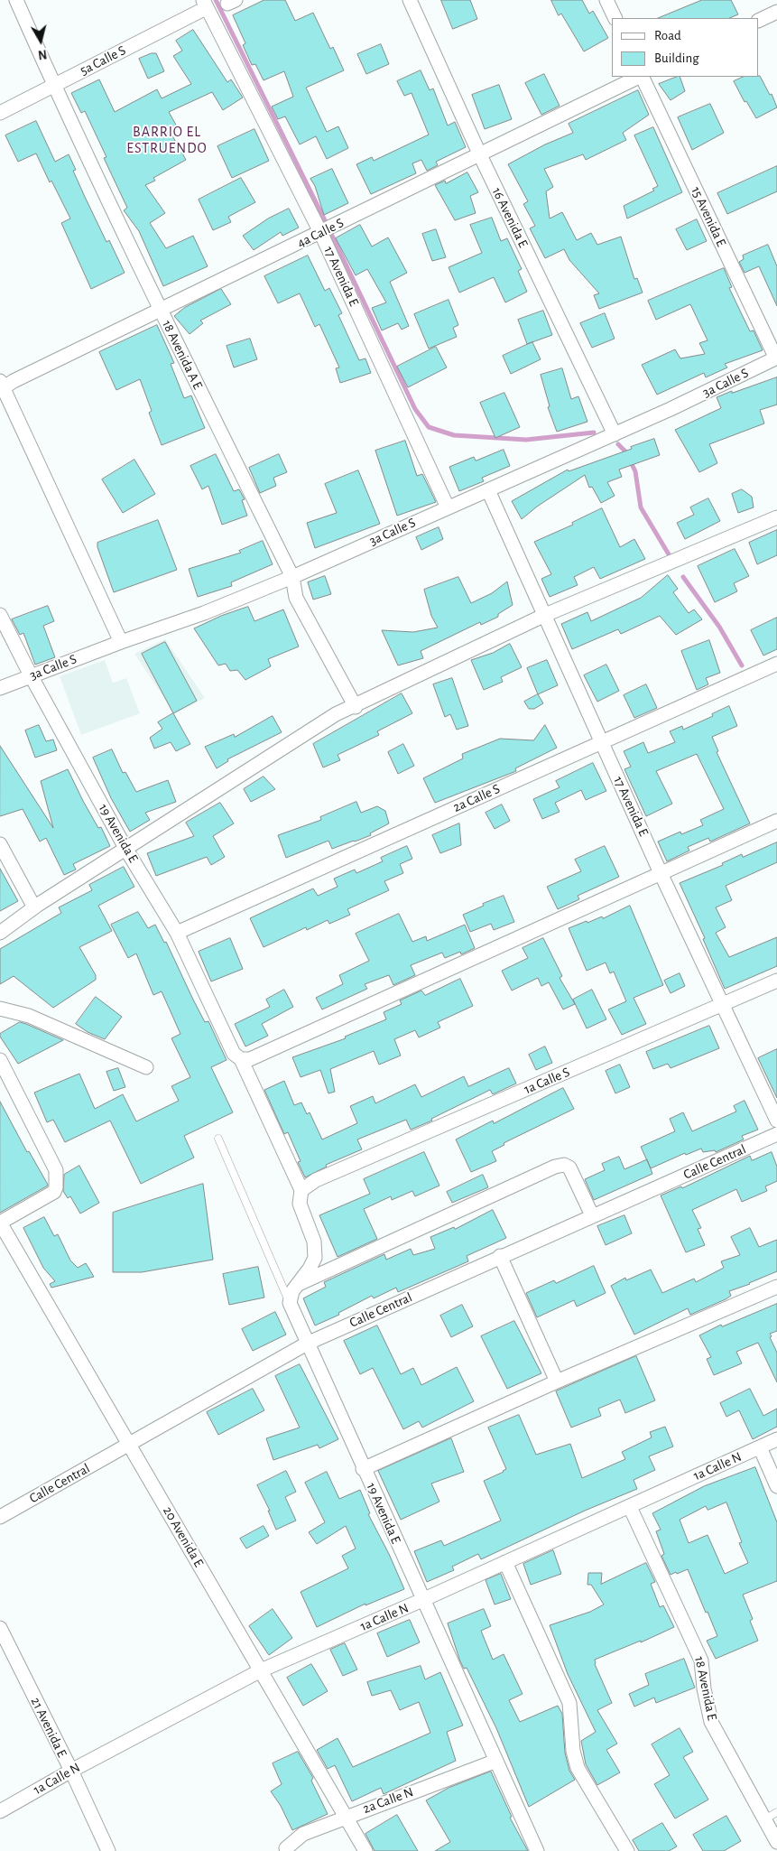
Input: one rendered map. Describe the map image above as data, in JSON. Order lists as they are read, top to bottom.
{
  "streets": {
    "street": [
      "5a Calle S",
      "15 Avenida E",
      "16 Avenida E",
      "4a Calle S",
      "17 Avenida E",
      "18 Avenida A E",
      "3a Calle S",
      "2a Calle S",
      "19 Avenida E",
      "1a Calle S",
      "Calle Central",
      "1a Calle N",
      "20 Avenida E",
      "18 Avenida E",
      "21 Avenida E",
      "2a Calle N"
    ]
  },
  "crossings": [
    ["5a Calle S", "17 Avenida E"],
    ["5a Calle S", "18 Avenida A E"],
    ["15 Avenida E", "3a Calle S"],
    ["16 Avenida E", "4a Calle S"],
    ["16 Avenida E", "3a Calle S"],
    ["4a Calle S", "17 Avenida E"],
    ["4a Calle S", "18 Avenida A E"],
    ["17 Avenida E", "3a Calle S"],
    ["17 Avenida E", "2a Calle S"],
    ["17 Avenida E", "1a Calle S"],
    ["18 Avenida A E", "3a Calle S"],
    ["3a Calle S", "19 Avenida E"],
    ["2a Calle S", "19 Avenida E"],
    ["19 Avenida E", "1a Calle S"],
    ["19 Avenida E", "Calle Central"],
    ["19 Avenida E", "1a Calle N"],
    ["19 Avenida E", "2a Calle N"],
    ["Calle Central", "20 Avenida E"],
    ["1a Calle N", "20 Avenida E"],
    ["1a Calle N", "18 Avenida E"],
    ["1a Calle N", "21 Avenida E"],
    ["20 Avenida E", "2a Calle N"]
  ],
  "districts": ["BARRIO EL ESTRUENDO"],
  "legend": ["Road", "Building"],
  "north": "bottom"
}
